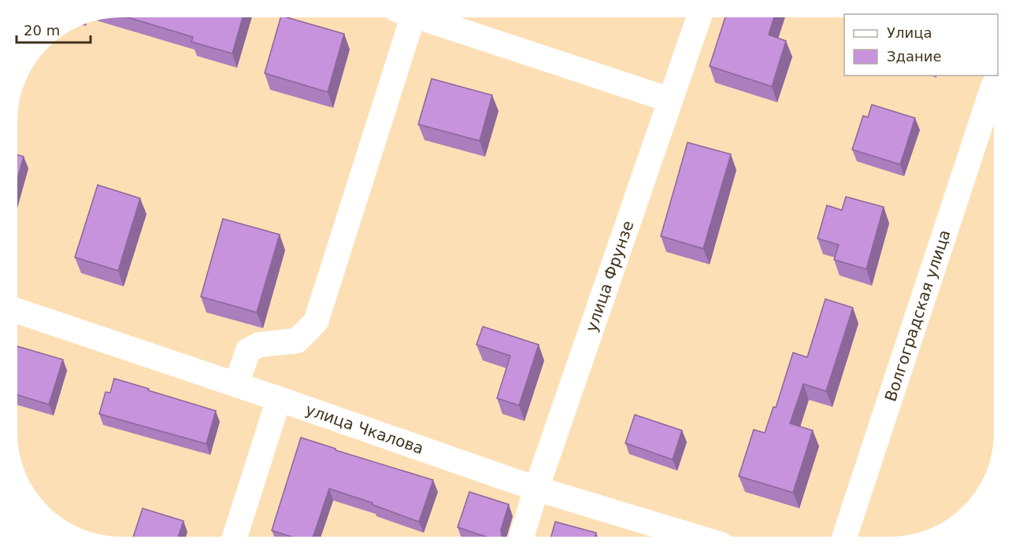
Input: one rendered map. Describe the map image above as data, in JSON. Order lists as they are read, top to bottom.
{
  "streets": {
    "street": ["улица Фрунзе", "Волгоградская улица", "улица Чкалова"]
  },
  "crossings": [
    ["улица Фрунзе", "улица Чкалова"]
  ],
  "legend": ["Улица", "Здание"],
  "scale_bar": "20 m"
}
